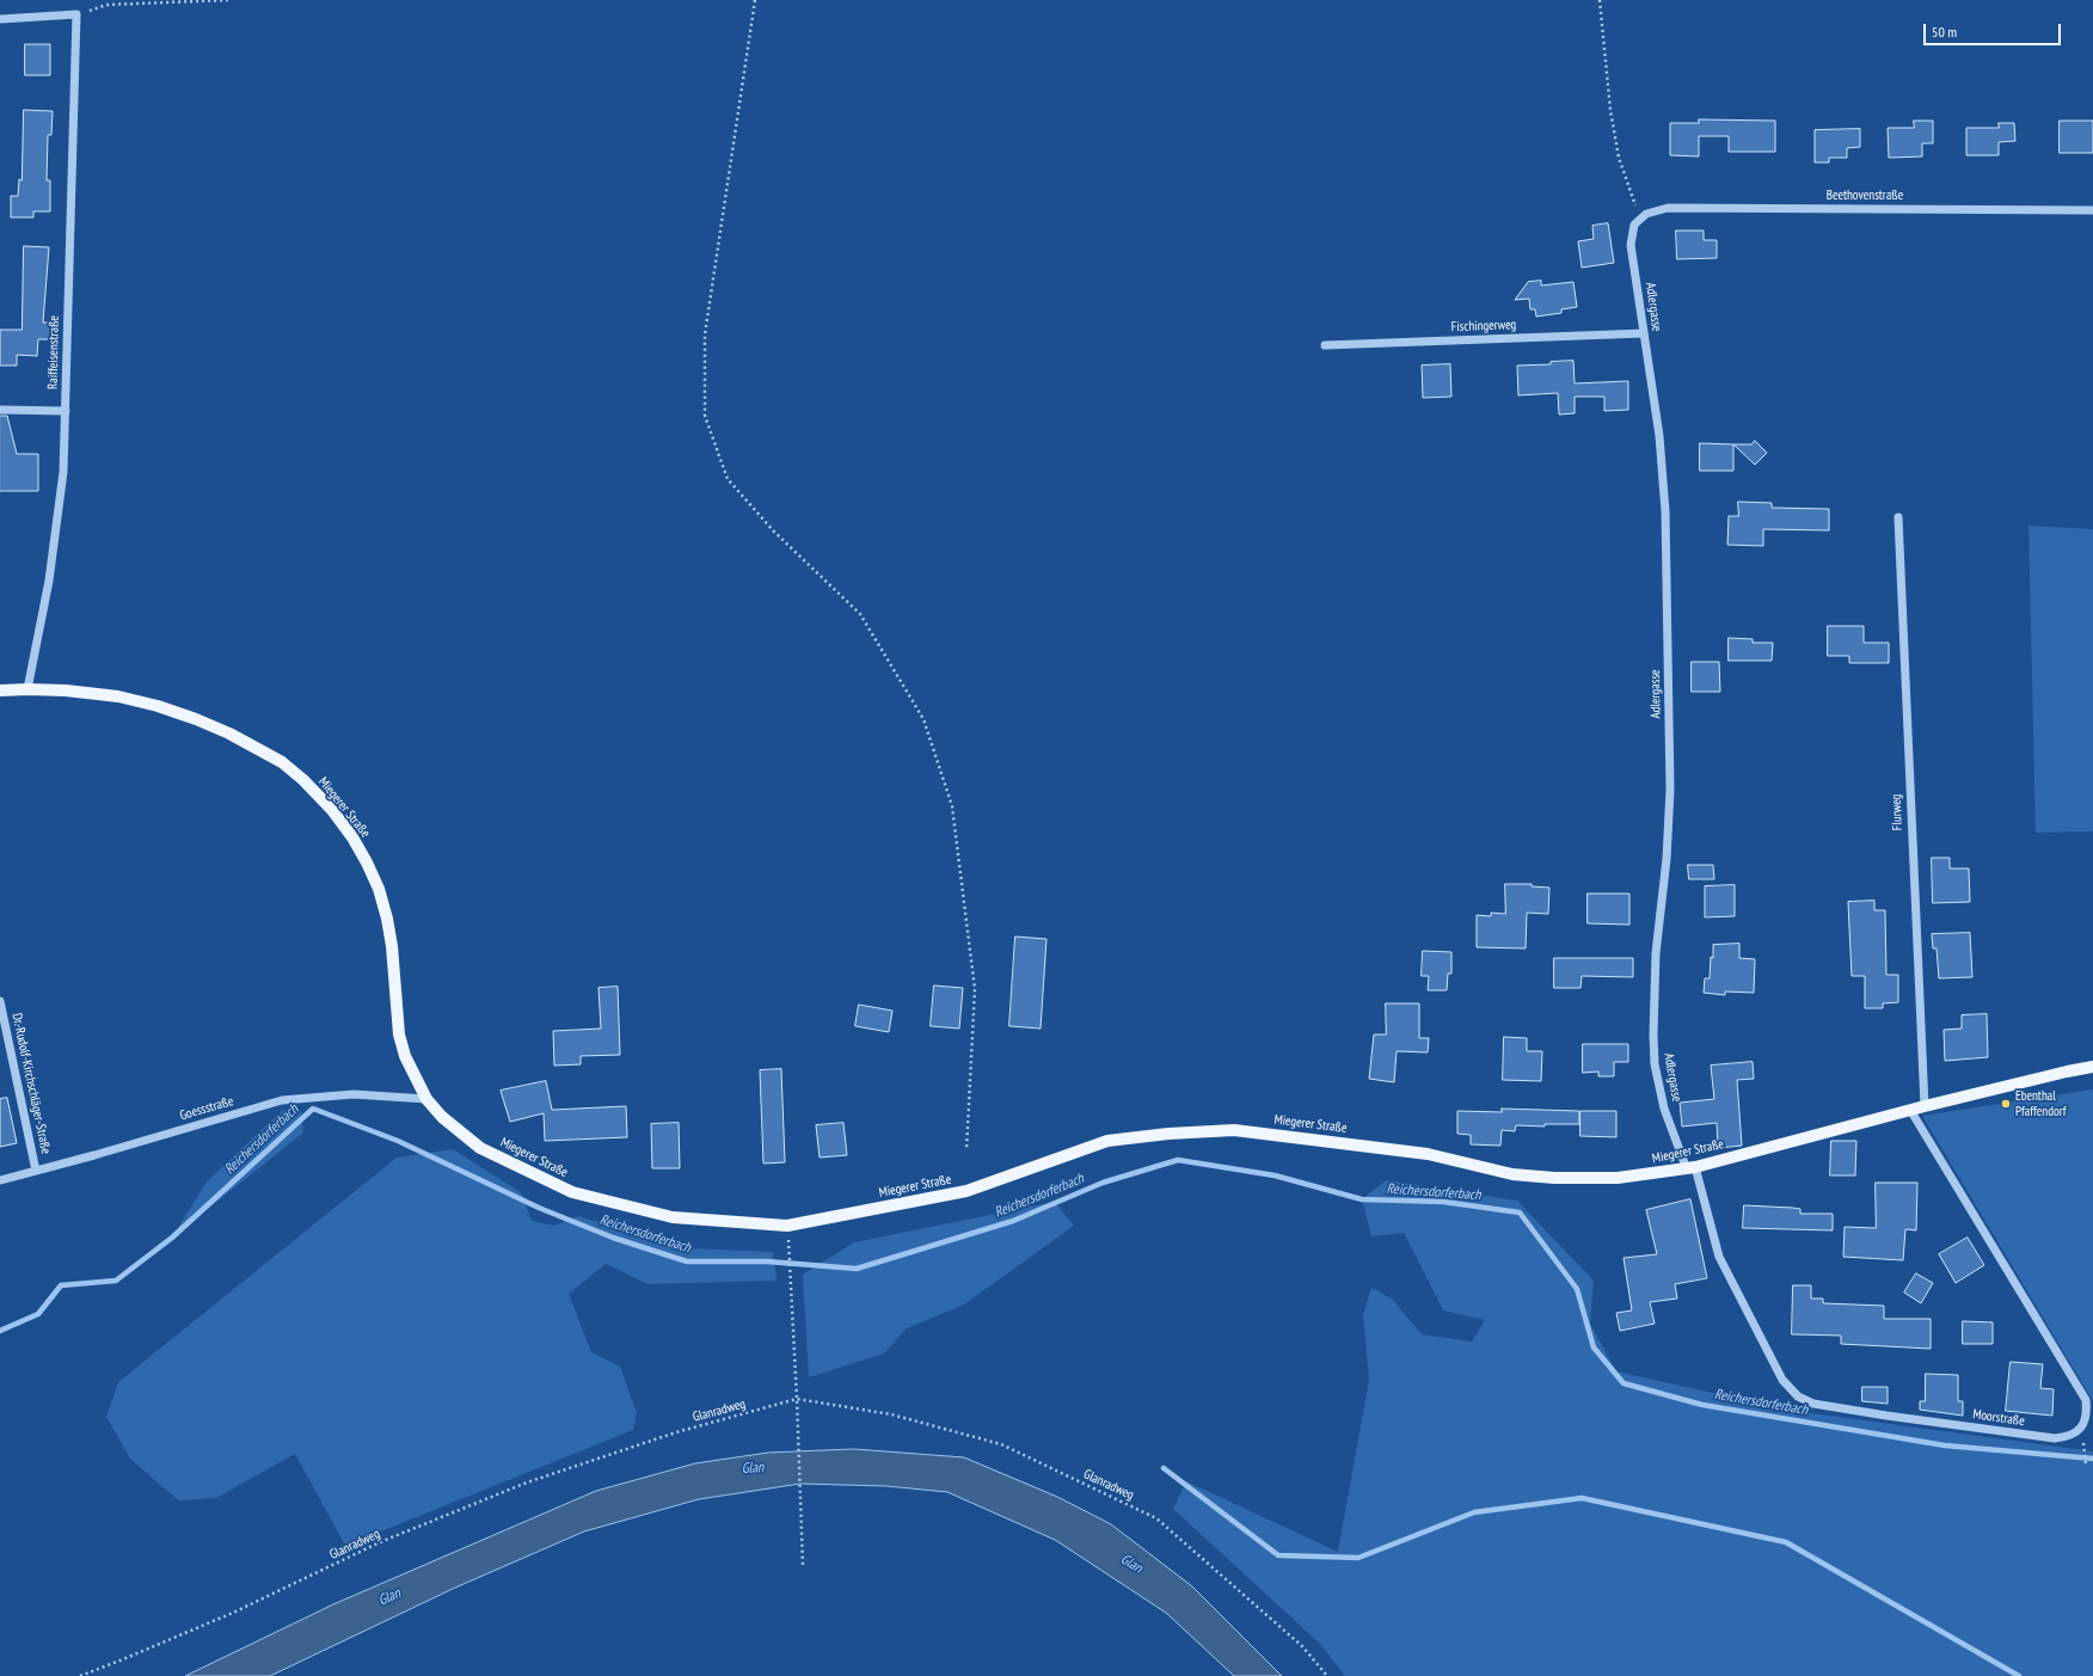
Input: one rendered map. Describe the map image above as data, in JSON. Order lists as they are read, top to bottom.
{
  "streets": {
    "main road": ["Miegerer Straße"],
    "street": [
      "Beethovenstraße",
      "Adlergasse",
      "Fischingerweg",
      "Raiffeisenstraße",
      "Flurweg",
      "Dr.-Rudolf-Kirchschläger-Straße",
      "Goessstraße",
      "Moorstraße"
    ],
    "path": ["Glanradweg"]
  },
  "crossings": [
    ["Beethovenstraße", "Adlergasse"],
    ["Adlergasse", "Fischingerweg"],
    ["Adlergasse", "Miegerer Straße"],
    ["Adlergasse", "Moorstraße"],
    ["Raiffeisenstraße", "Miegerer Straße"],
    ["Miegerer Straße", "Flurweg"],
    ["Miegerer Straße", "Goessstraße"],
    ["Miegerer Straße", "Moorstraße"],
    ["Dr.-Rudolf-Kirchschläger-Straße", "Goessstraße"]
  ],
  "water": ["Reichersdorferbach", "Glan"],
  "places": ["Ebenthal Pfaffendorf"],
  "scale_bar": "50 m"
}
